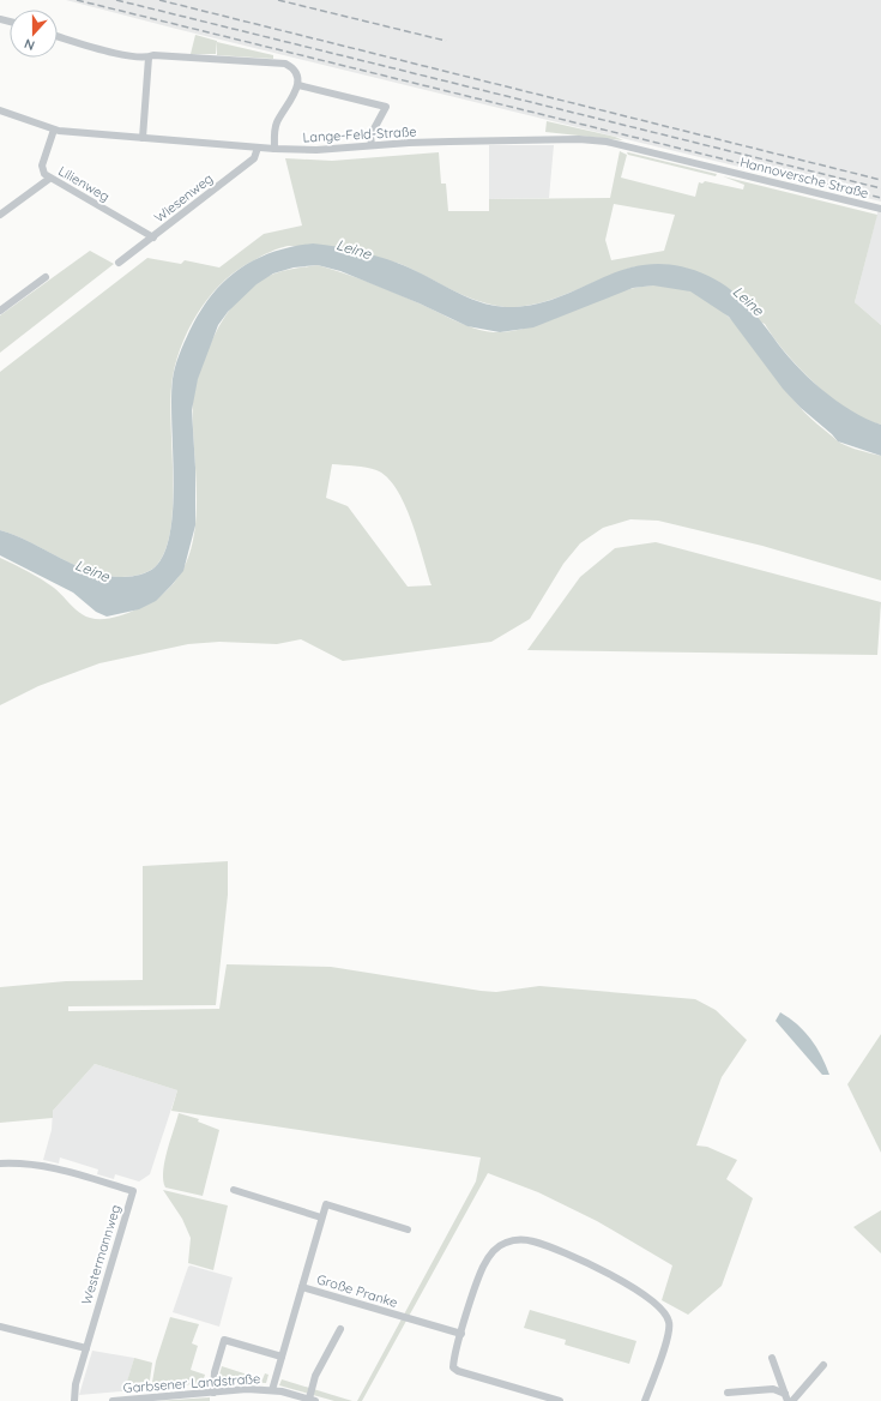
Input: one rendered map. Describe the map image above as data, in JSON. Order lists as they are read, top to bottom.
{
  "streets": {
    "street": [
      "Lange-Feld-Straße",
      "Hannoversche Straße",
      "Lilienweg",
      "Wiesenweg",
      "Westermannweg",
      "Große Pranke",
      "Garbsener Landstraße"
    ]
  },
  "crossings": [
    ["Lange-Feld-Straße", "Hannoversche Straße"],
    ["Lange-Feld-Straße", "Lilienweg"],
    ["Lange-Feld-Straße", "Wiesenweg"],
    ["Lilienweg", "Wiesenweg"],
    ["Große Pranke", "Garbsener Landstraße"]
  ],
  "water": ["Leine"],
  "north": "bottom"
}
